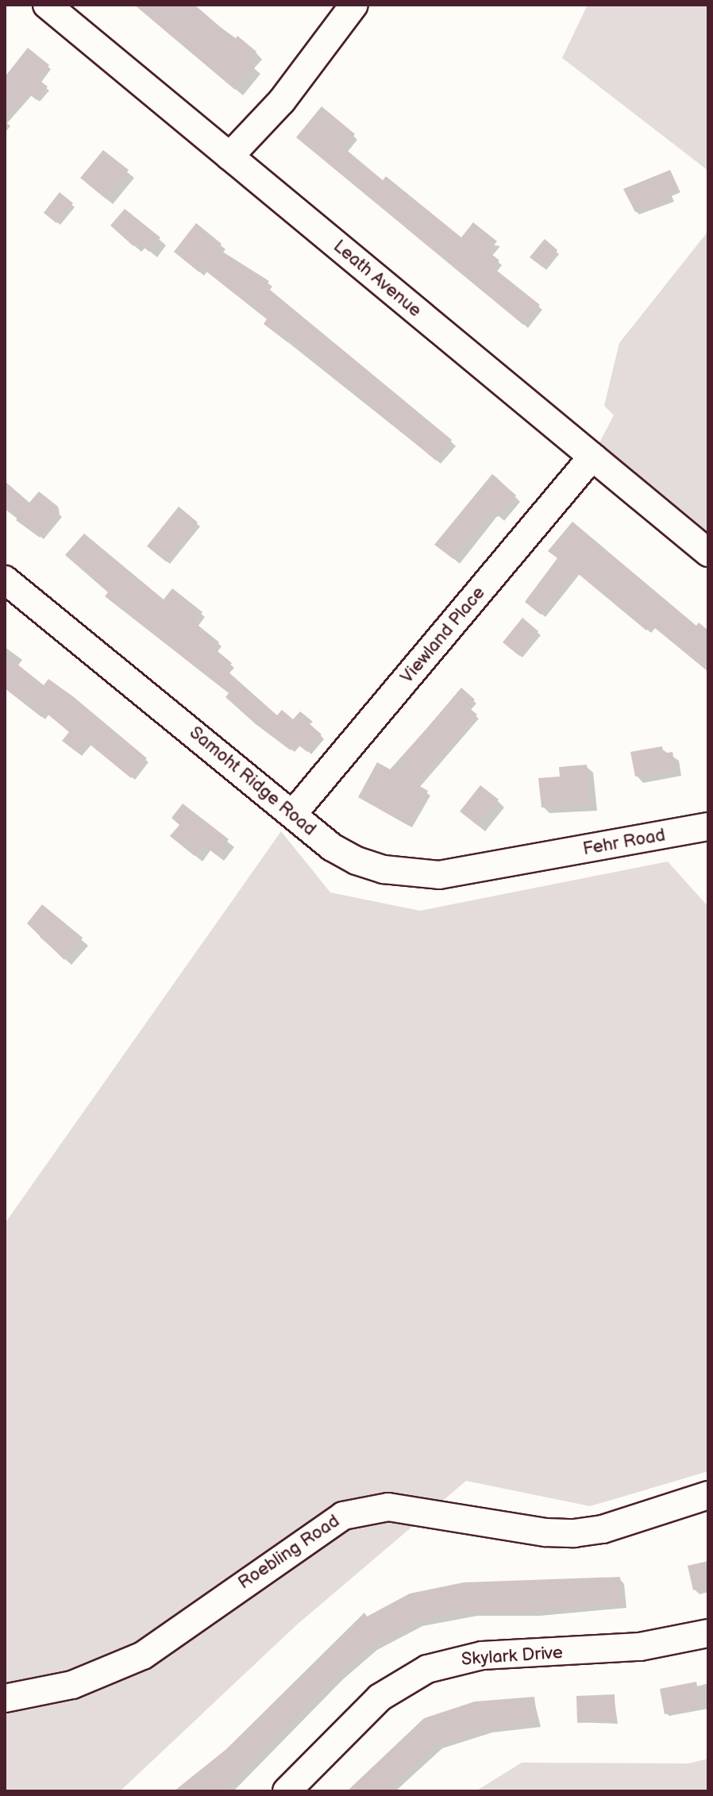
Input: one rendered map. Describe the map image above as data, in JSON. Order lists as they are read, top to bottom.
{
  "streets": {
    "street": [
      "Leath Avenue",
      "Viewland Place",
      "Samoht Ridge Road",
      "Fehr Road",
      "Roebling Road",
      "Skylark Drive"
    ]
  },
  "crossings": [
    ["Leath Avenue", "Viewland Place"],
    ["Viewland Place", "Samoht Ridge Road"],
    ["Samoht Ridge Road", "Fehr Road"]
  ]
}
